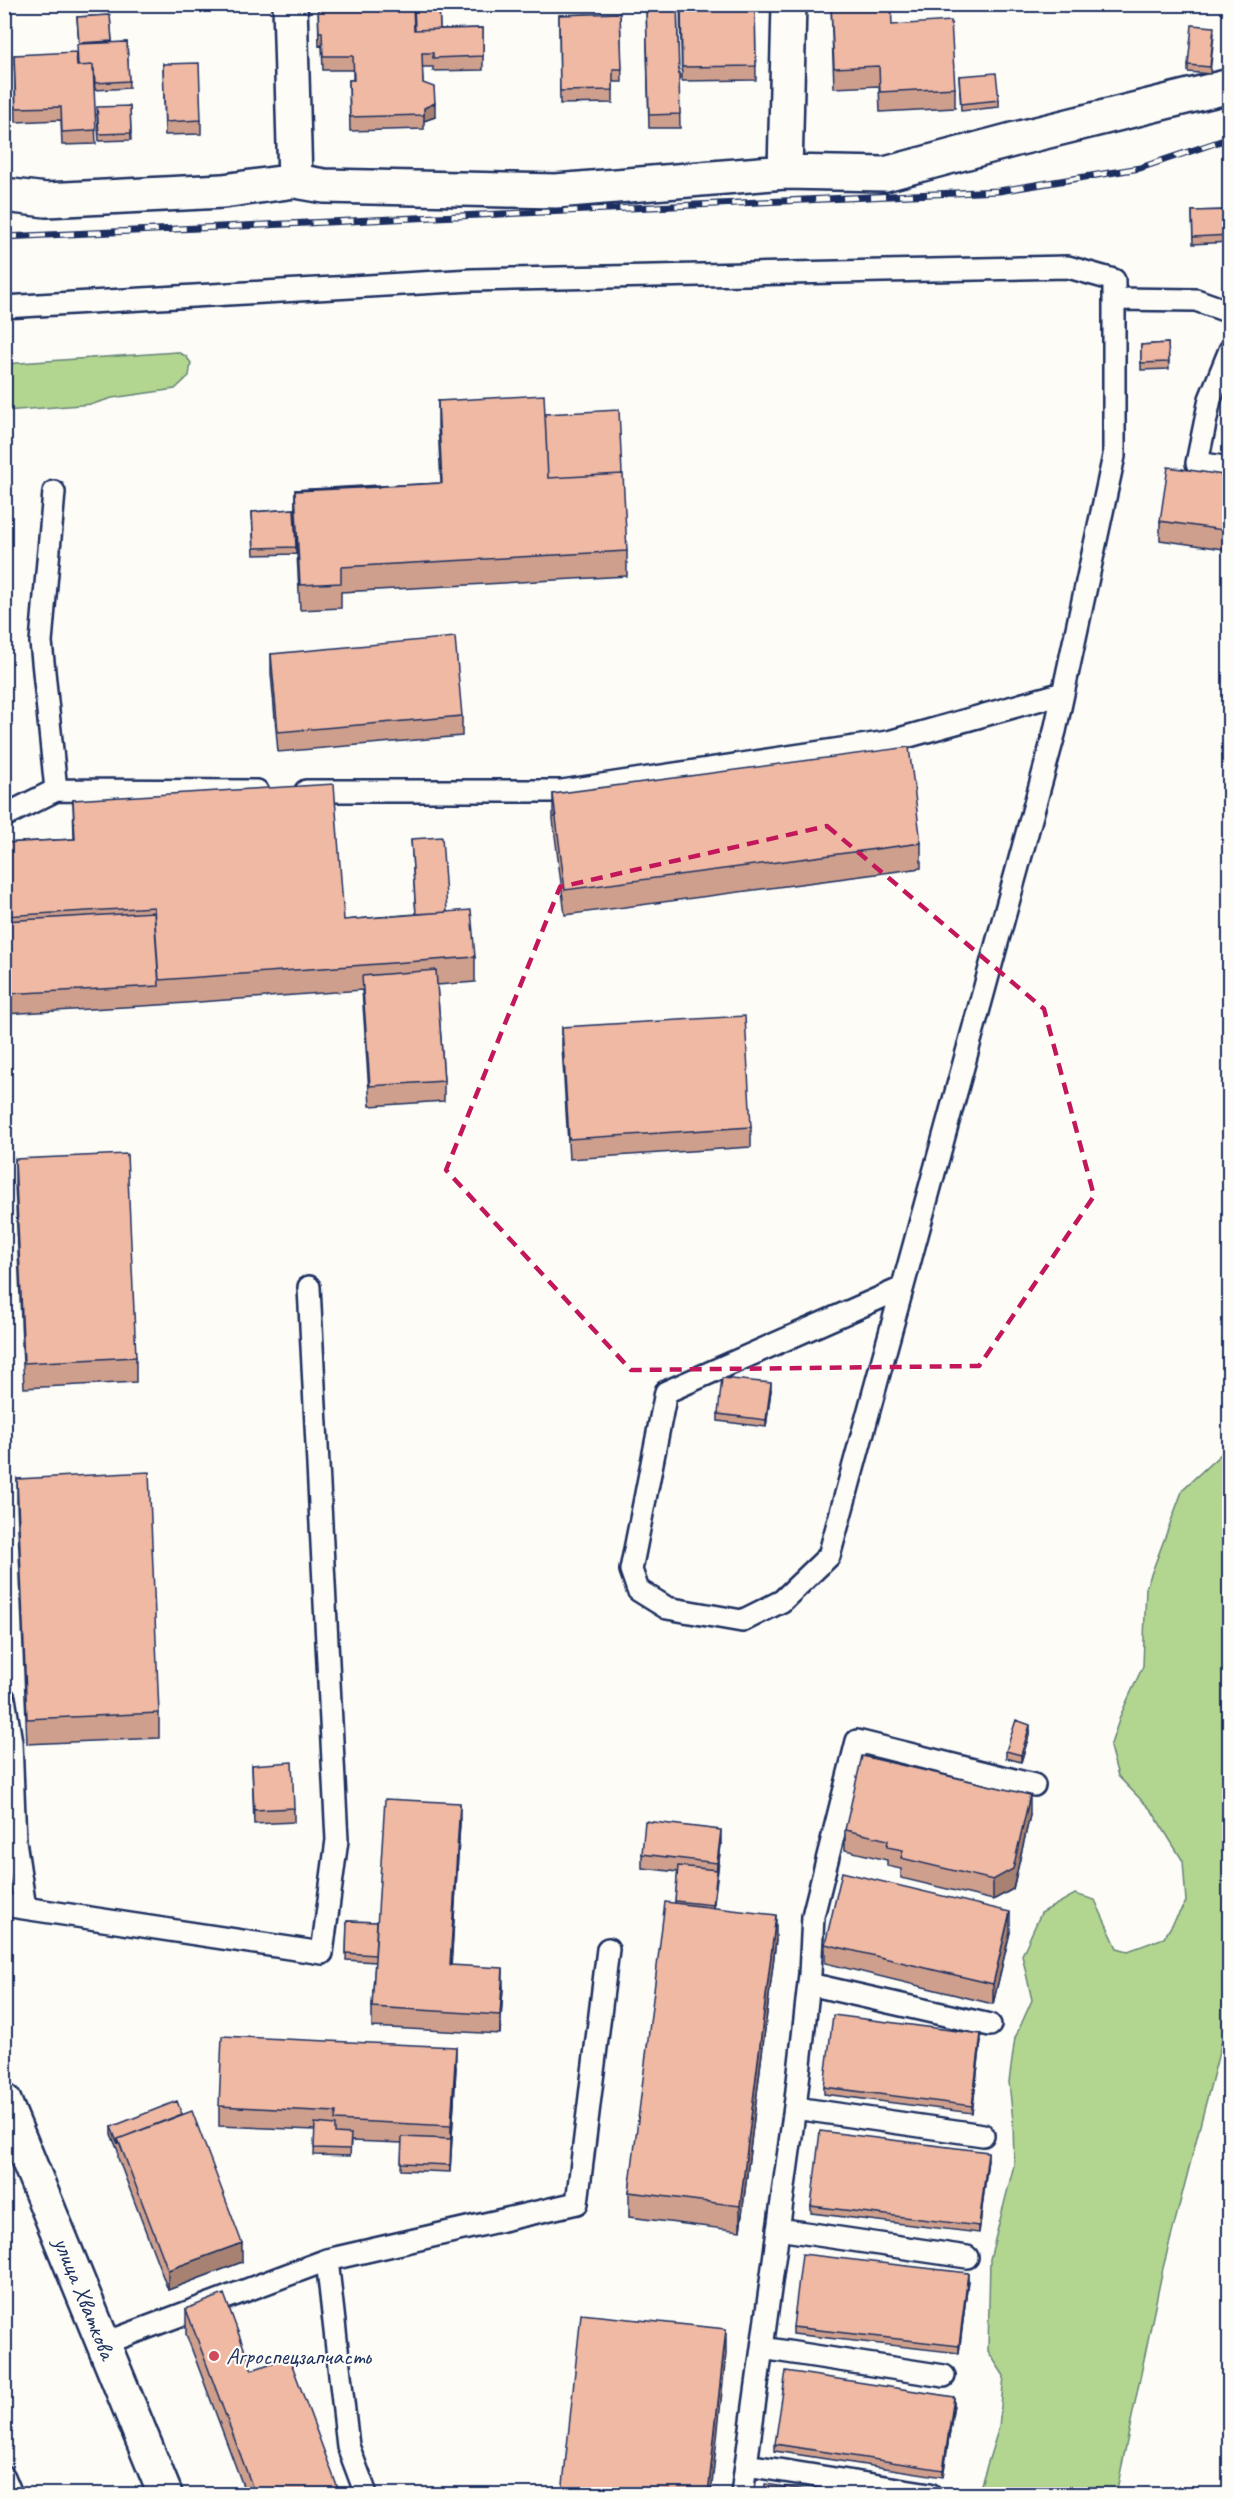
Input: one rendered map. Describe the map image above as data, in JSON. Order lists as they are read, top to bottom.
{
  "streets": {
    "street": ["улица Хваткова"]
  },
  "places": ["Агроспецзапчасть"]
}
